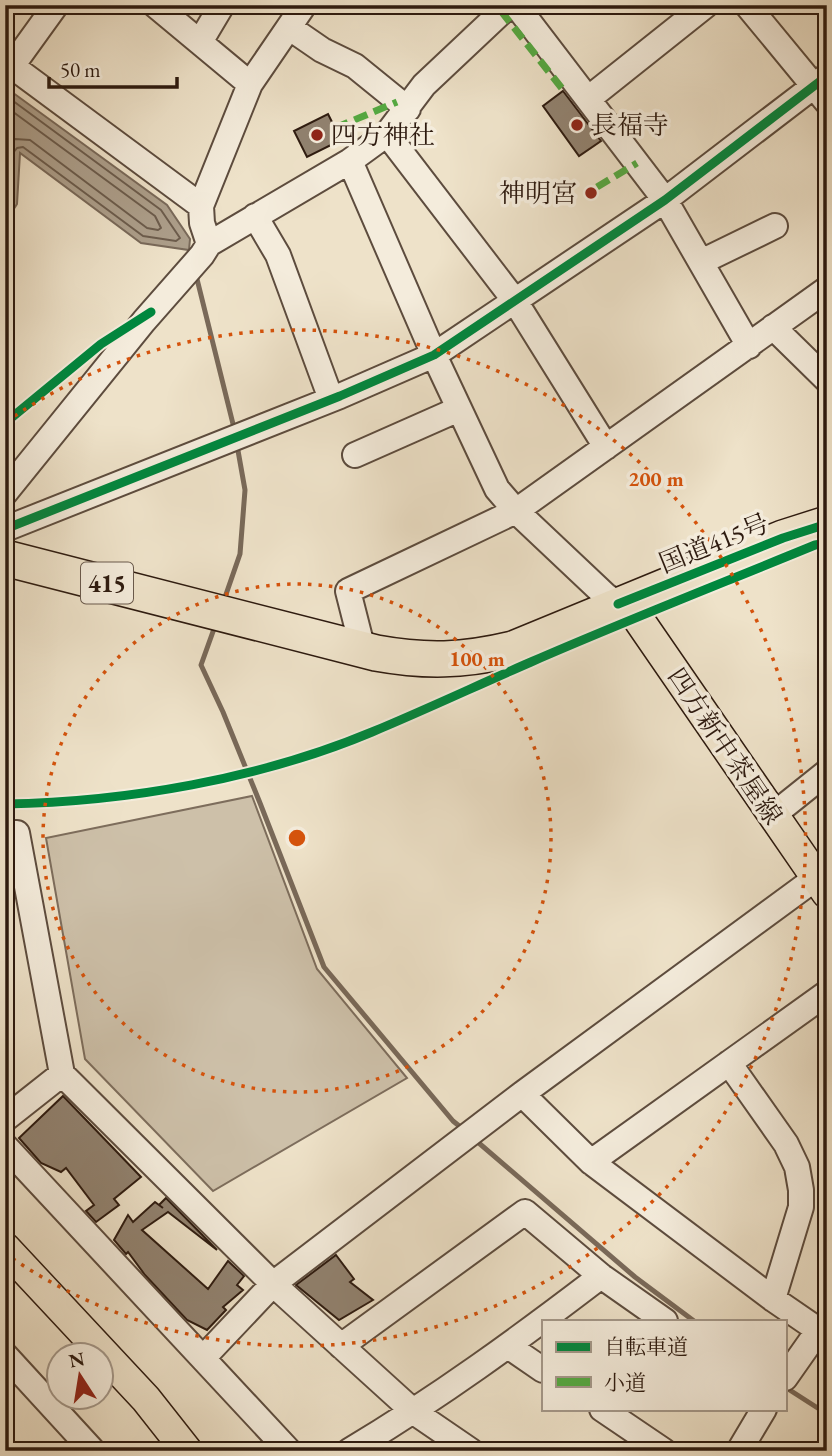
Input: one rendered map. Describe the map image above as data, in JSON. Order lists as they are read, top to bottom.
{
  "streets": {
    "highway": ["国道415号", "415"],
    "main road": ["四方新中茶屋線"]
  },
  "crossings": [
    ["国道415号", "四方新中茶屋線"]
  ],
  "places": ["長福寺", "四方神社", "神明宮"],
  "legend": ["自転車道", "小道"],
  "scale_bar": "50 m",
  "north": "top",
  "rings": ["200 m", "100 m"]
}
